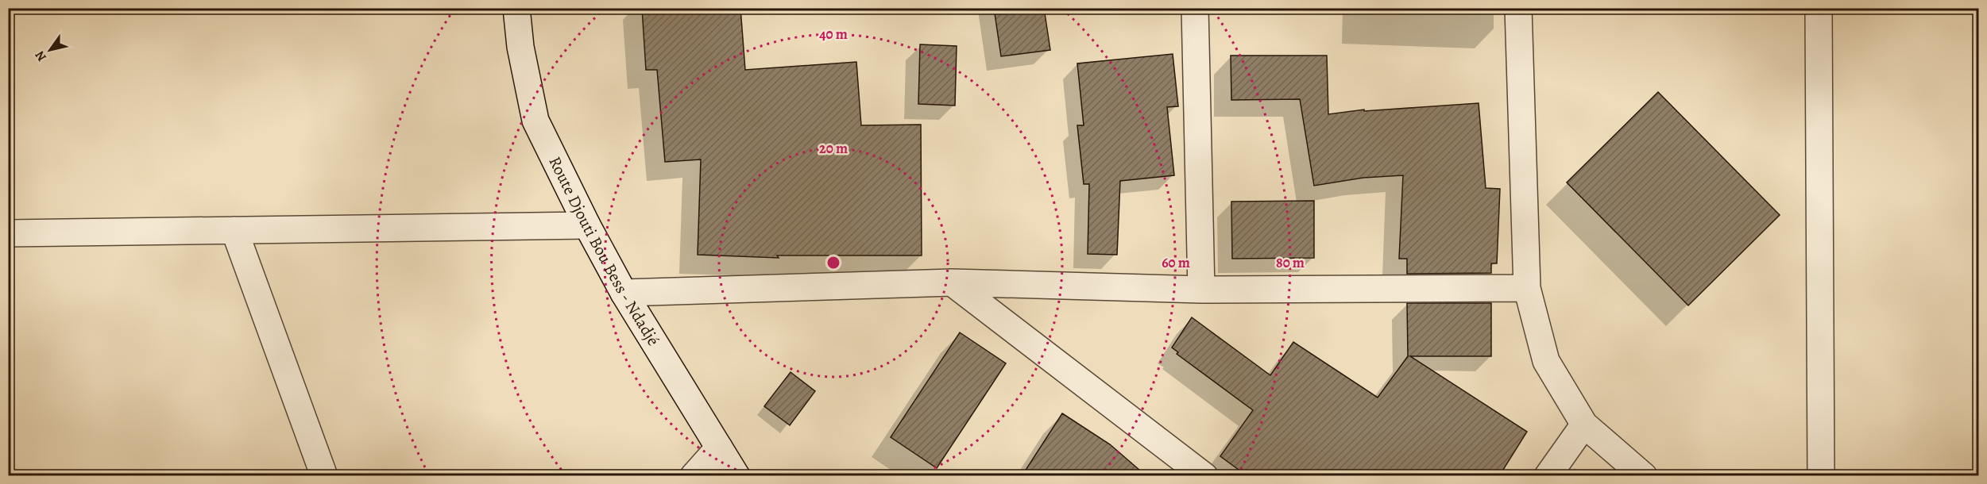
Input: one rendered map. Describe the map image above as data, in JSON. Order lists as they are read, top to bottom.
{
  "streets": {
    "street": ["Route Djouti Bou Bess - Ndadjé"]
  },
  "north": "bottom left",
  "rings": [
    "40 m",
    "20 m",
    "60 m",
    "80 m"
  ]
}
